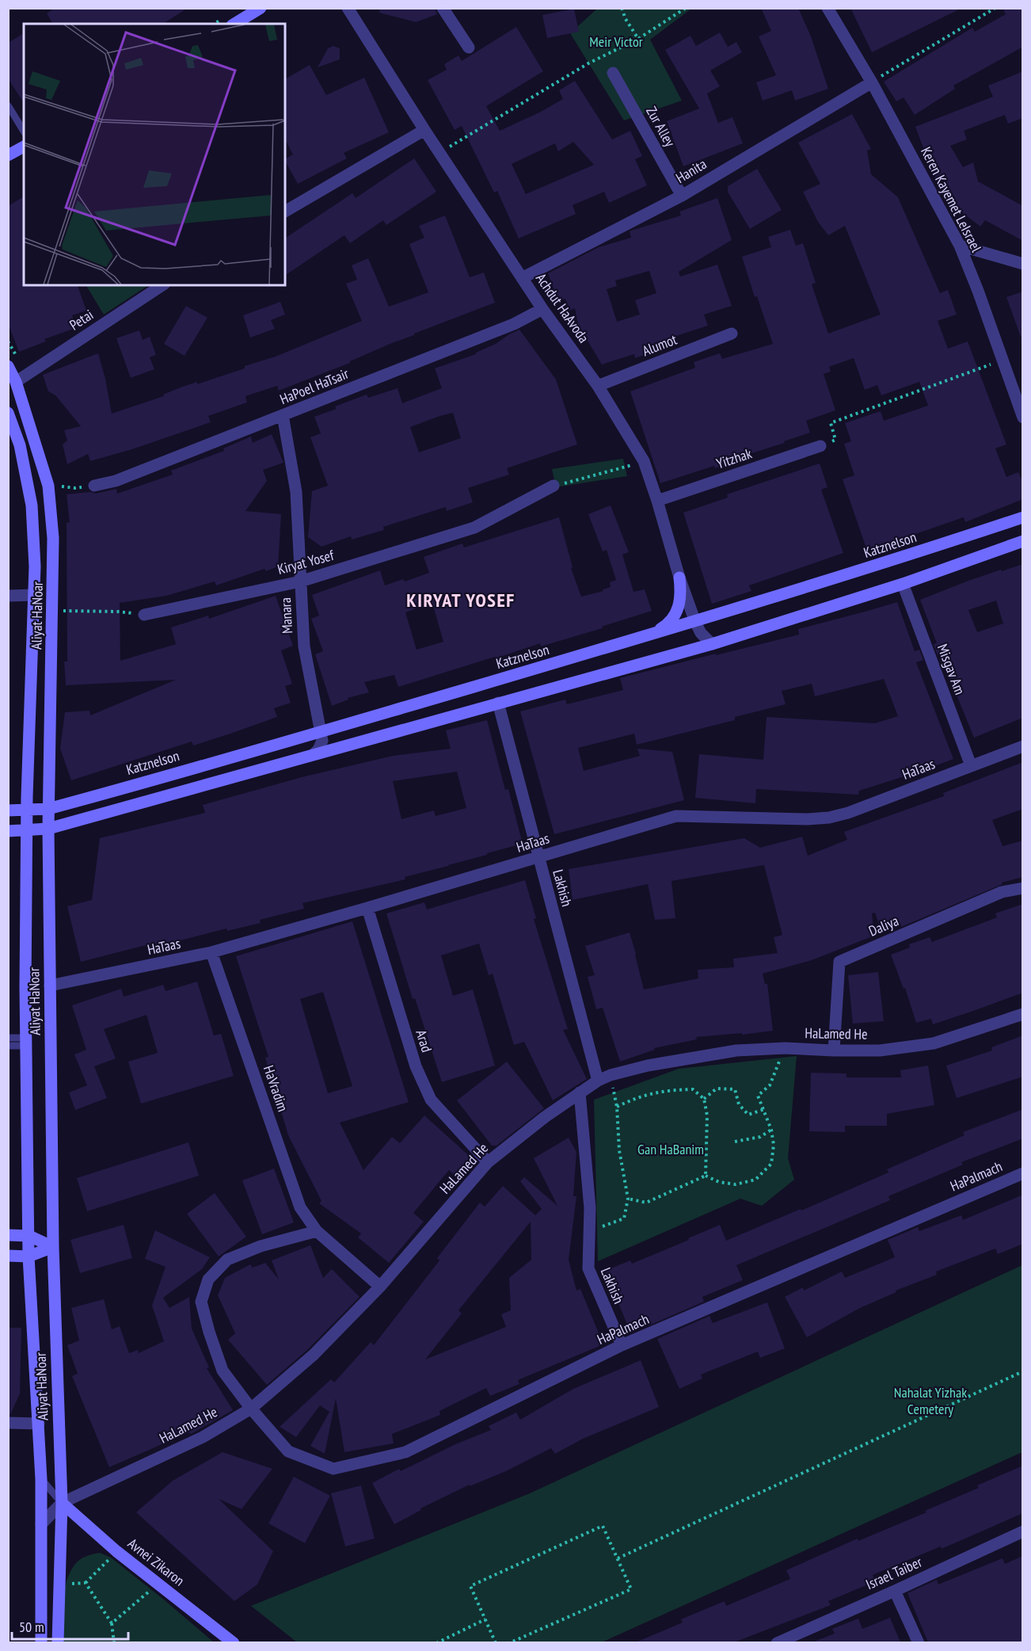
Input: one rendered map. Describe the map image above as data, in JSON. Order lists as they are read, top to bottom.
{
  "streets": {
    "street": [
      "Zur Alley",
      "Hanita",
      "Keren Kayemet LeIsrael",
      "Achdut HaAvoda",
      "Petai",
      "Alumot",
      "HaPoel HaTsair",
      "Yitzhak",
      "Katznelson",
      "Kiryat Yosef",
      "Aliyat HaNoar",
      "Manara",
      "Misgav Am",
      "HaTaas",
      "Lakhish",
      "Daliya",
      "HaLamed He",
      "Arad",
      "HaVradim",
      "HaPalmach",
      "Avnei Zikaron",
      "Israel Taiber"
    ]
  },
  "crossings": [
    ["Zur Alley", "Hanita"],
    ["Hanita", "Keren Kayemet LeIsrael"],
    ["Hanita", "Achdut HaAvoda"],
    ["Achdut HaAvoda", "Alumot"],
    ["Achdut HaAvoda", "HaPoel HaTsair"],
    ["Achdut HaAvoda", "Yitzhak"],
    ["Achdut HaAvoda", "Katznelson"],
    ["Petai", "Aliyat HaNoar"],
    ["HaPoel HaTsair", "Manara"],
    ["Katznelson", "Aliyat HaNoar"],
    ["Katznelson", "Manara"],
    ["Kiryat Yosef", "Manara"],
    ["Aliyat HaNoar", "HaTaas"],
    ["Aliyat HaNoar", "HaLamed He"],
    ["Aliyat HaNoar", "Avnei Zikaron"],
    ["Misgav Am", "HaTaas"],
    ["HaTaas", "Lakhish"],
    ["HaTaas", "Arad"],
    ["HaTaas", "HaVradim"],
    ["Lakhish", "HaLamed He"],
    ["Lakhish", "HaPalmach"],
    ["Daliya", "HaLamed He"],
    ["HaLamed He", "Arad"],
    ["HaLamed He", "HaVradim"],
    ["HaLamed He", "HaPalmach"],
    ["HaLamed He", "Avnei Zikaron"]
  ],
  "districts": ["KIRYAT YOSEF"],
  "parks": ["Meir Victor", "Gan HaBanim", "Nahalat Yizhak Cemetery"],
  "scale_bar": "50 m"
}
